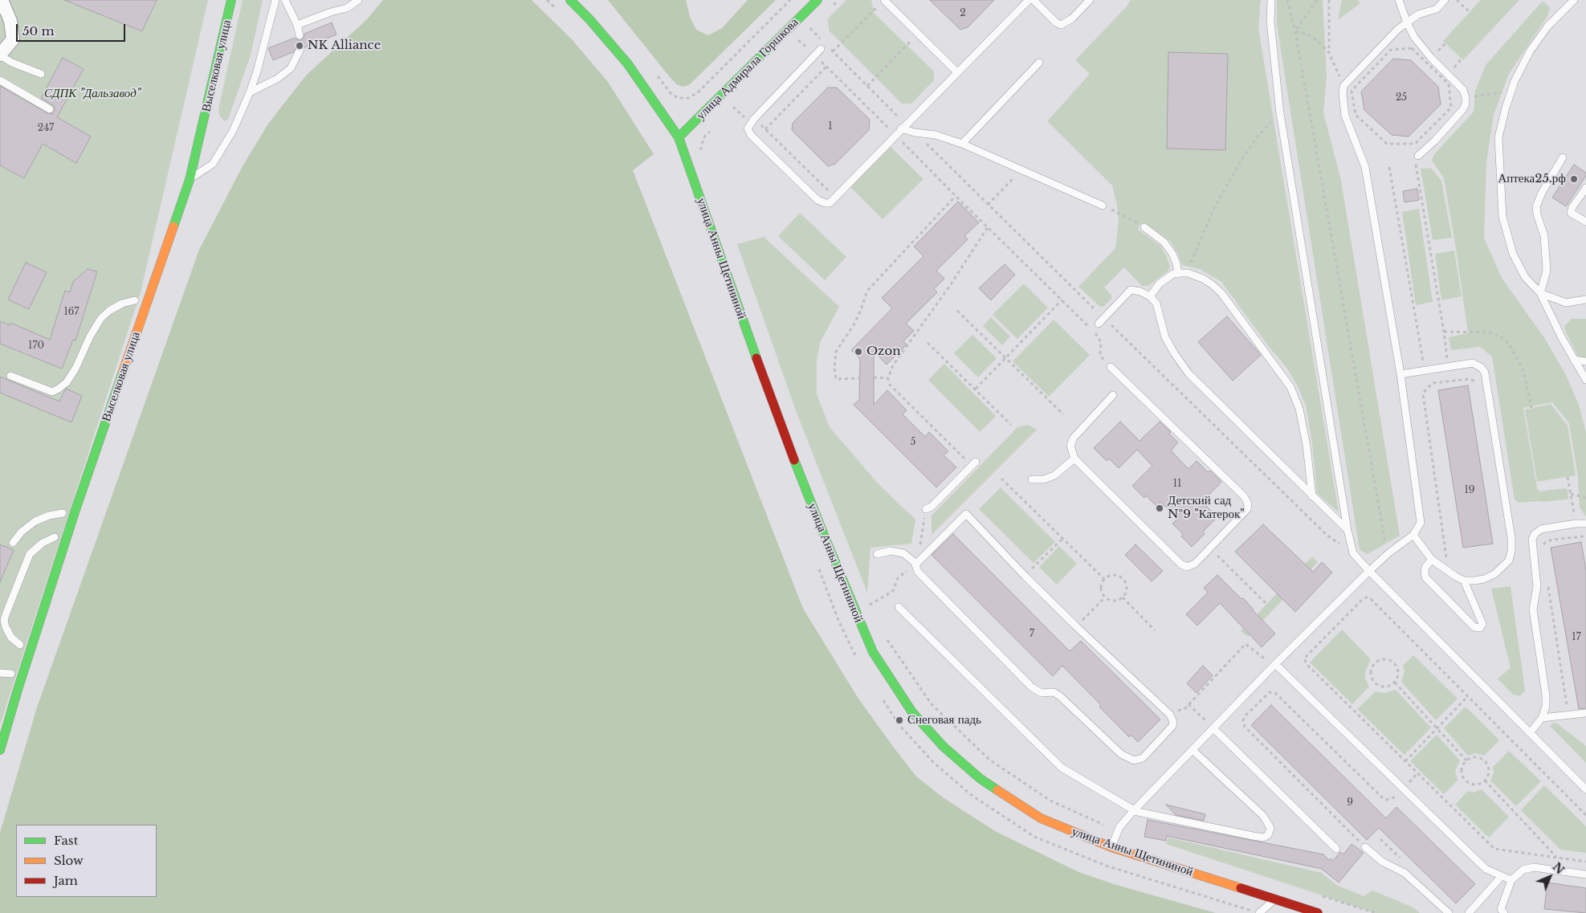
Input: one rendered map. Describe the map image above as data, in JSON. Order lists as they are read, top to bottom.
{
  "streets": {
    "main road": ["Выселковая улица", "улица Адмирала Горшкова", "улица Анны Щетининой"]
  },
  "crossings": [
    ["улица Адмирала Горшкова", "улица Анны Щетининой"]
  ],
  "parks": ["СДПК \"Дальзавод\""],
  "places": [
    "NK Alliance",
    "Аптека25.рф",
    "Ozon",
    "Детский сад №9 \"Катерок\"",
    "Снеговая падь"
  ],
  "house_numbers": [
    "2",
    "25",
    "1",
    "247",
    "167",
    "170",
    "5",
    "11",
    "19",
    "7",
    "17",
    "9"
  ],
  "legend": ["Fast", "Slow", "Jam"],
  "scale_bar": "50 m",
  "north": "top right"
}
